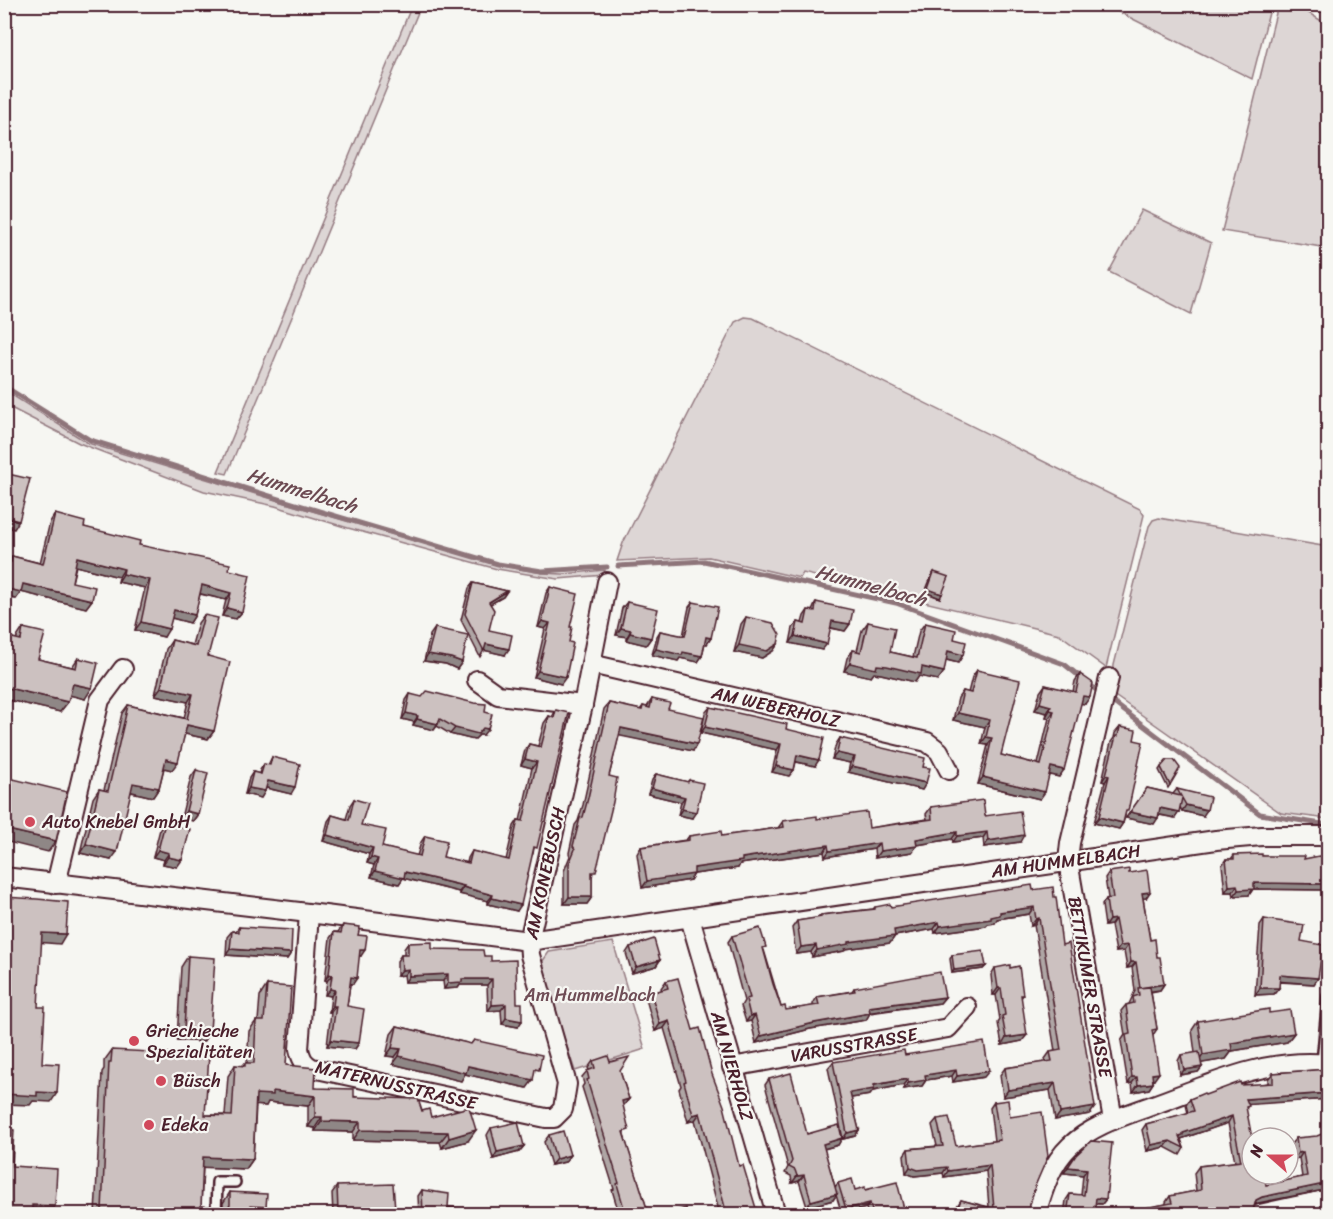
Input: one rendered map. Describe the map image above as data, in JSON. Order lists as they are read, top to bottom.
{
  "streets": {
    "street": [
      "AM WEBERHOLZ",
      "AM HUMMELBACH",
      "AM KONEBUSCH",
      "BETTIKUMER STRASSE",
      "VARUSSTRASSE",
      "AM NIERHOLZ",
      "MATERNUSSTRASSE"
    ]
  },
  "crossings": [
    ["AM WEBERHOLZ", "AM KONEBUSCH"],
    ["AM HUMMELBACH", "AM KONEBUSCH"],
    ["AM HUMMELBACH", "BETTIKUMER STRASSE"],
    ["AM HUMMELBACH", "AM NIERHOLZ"],
    ["AM HUMMELBACH", "MATERNUSSTRASSE"],
    ["AM KONEBUSCH", "MATERNUSSTRASSE"],
    ["VARUSSTRASSE", "AM NIERHOLZ"]
  ],
  "water": ["Hummelbach"],
  "parks": ["Am Hummelbach"],
  "places": [
    "Auto Knebel GmbH",
    "Griechieche Spezialitäten",
    "Büsch",
    "Edeka"
  ],
  "north": "left"
}
